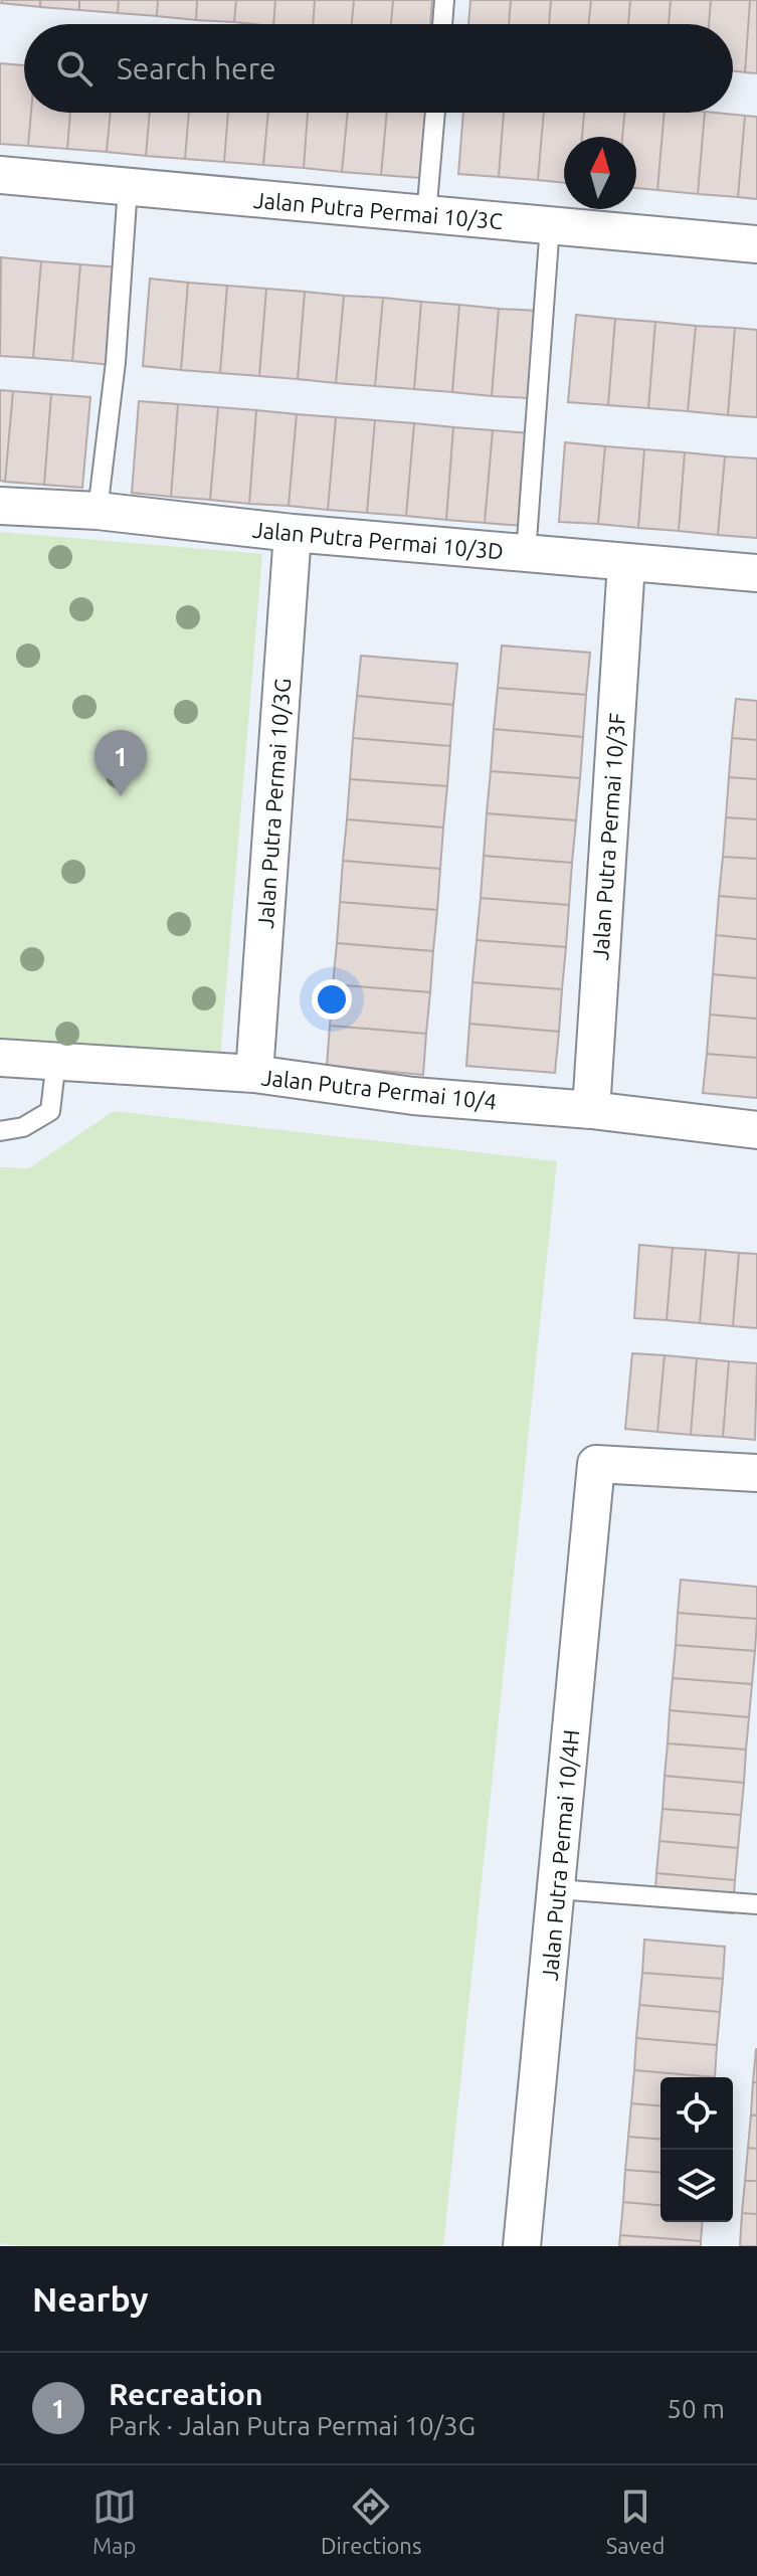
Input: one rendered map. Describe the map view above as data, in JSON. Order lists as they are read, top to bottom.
{
  "streets": {
    "street": [
      "Jalan Putra Permai 10/3C",
      "Jalan Putra Permai 10/3D",
      "Jalan Putra Permai 10/3G",
      "Jalan Putra Permai 10/3F",
      "Jalan Putra Permai 10/4",
      "Jalan Putra Permai 10/4H"
    ]
  },
  "crossings": [
    ["Jalan Putra Permai 10/3D", "Jalan Putra Permai 10/3G"],
    ["Jalan Putra Permai 10/3D", "Jalan Putra Permai 10/3F"],
    ["Jalan Putra Permai 10/3G", "Jalan Putra Permai 10/4"],
    ["Jalan Putra Permai 10/3F", "Jalan Putra Permai 10/4"]
  ],
  "north": "top",
  "page": {
    "search": "Search here",
    "pins": "1",
    "heading": "Nearby",
    "list": [
      {
        "mark": "1",
        "name": "Recreation",
        "note": "Park · Jalan Putra Permai 10/3G",
        "value": "50 m"
      }
    ],
    "nav": ["Map", "Directions", "Saved"]
  }
}
